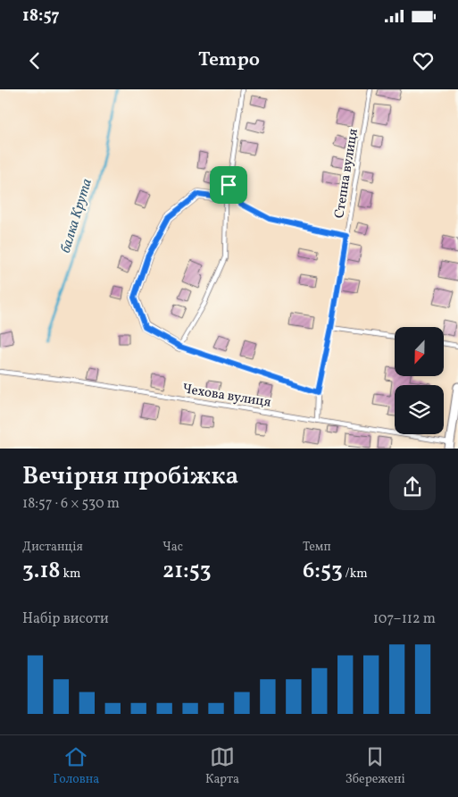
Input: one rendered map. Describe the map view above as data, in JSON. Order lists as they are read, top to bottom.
{
  "streets": {
    "lane": ["Степна вулиця", "Чехова вулиця"]
  },
  "crossings": [
    ["Степна вулиця", "Чехова вулиця"]
  ],
  "water": ["балка Крута"],
  "north": "bottom",
  "page": {
    "status": "18:57",
    "header": "Tempo",
    "heading": ["Вечірня пробіжка", "18:57 · 6 × 530 m"],
    "stats": [
      ["Дистанція", "3.18 km"],
      ["Час", "21:53"],
      ["Темп", "6:53 /km"]
    ],
    "chart": ["Набір висоти", "107–112 m"],
    "tabs": ["Головна", "Карта", "Збережені"]
  }
}
